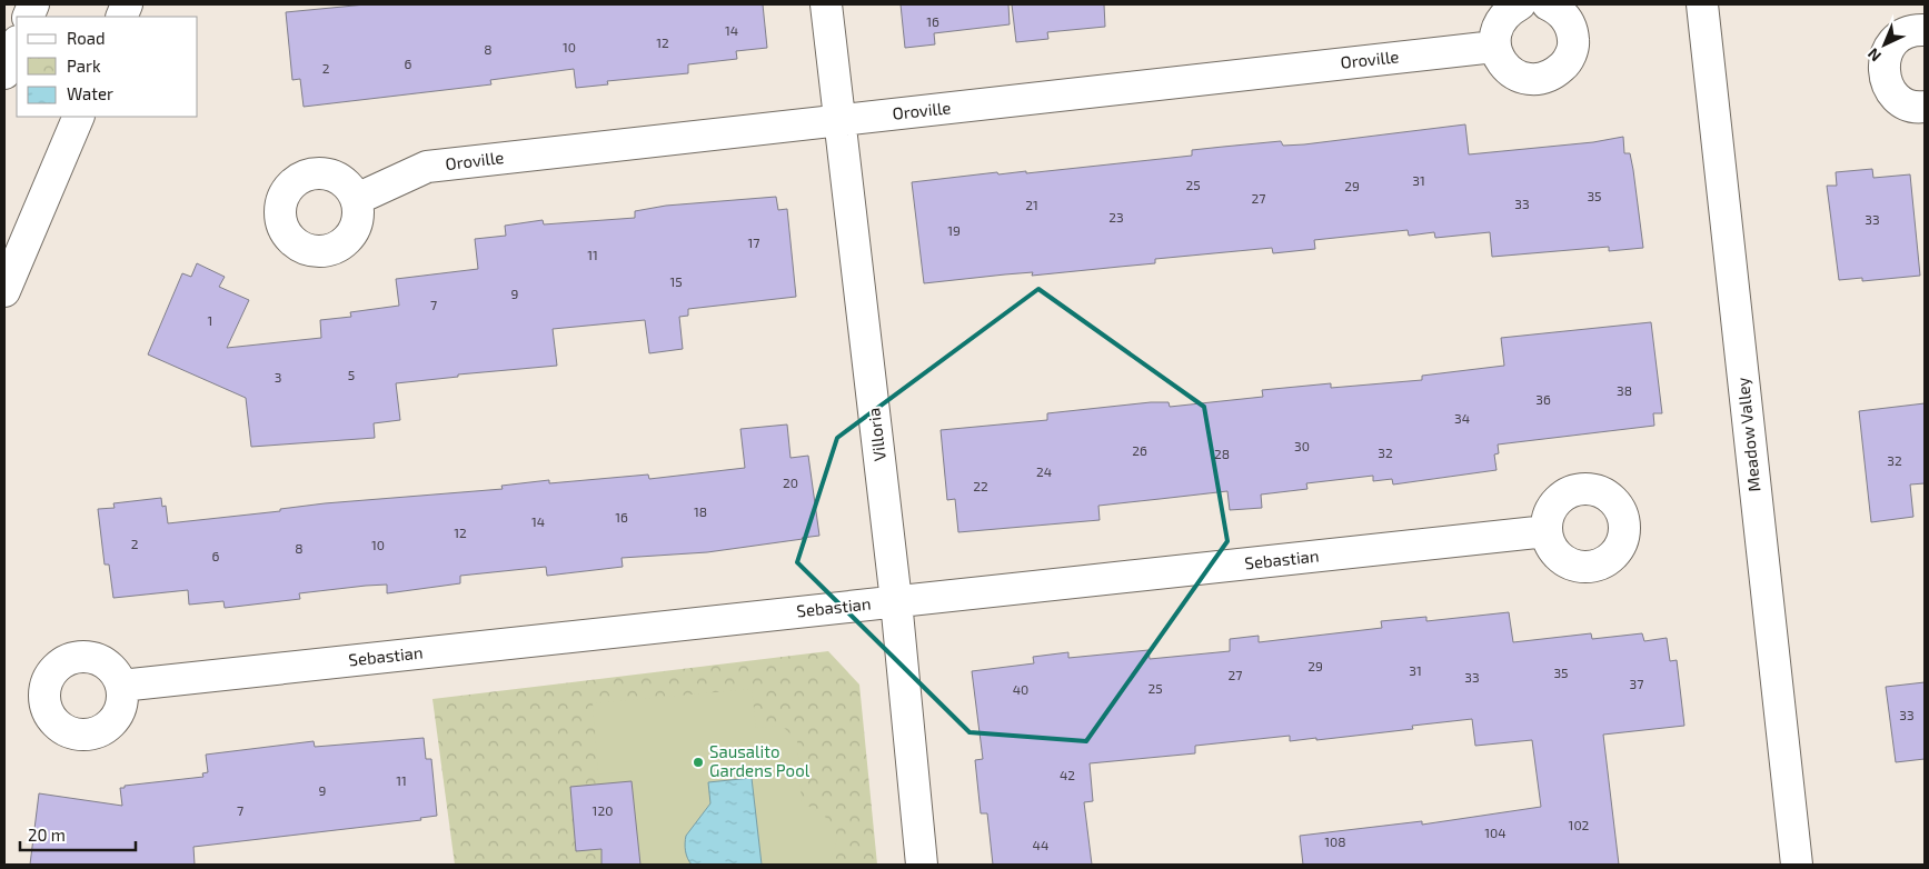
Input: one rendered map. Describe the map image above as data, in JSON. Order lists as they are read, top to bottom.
{
  "streets": {
    "street": [
      "Oroville",
      "Villoria",
      "Meadow Valley",
      "Sebastian"
    ]
  },
  "crossings": [
    ["Oroville", "Villoria"],
    ["Villoria", "Sebastian"]
  ],
  "places": ["Sausalito Gardens Pool"],
  "house_numbers": [
    "16",
    "14",
    "12",
    "10",
    "8",
    "6",
    "2",
    "31",
    "25",
    "29",
    "35",
    "27",
    "33",
    "21",
    "23",
    "33",
    "19",
    "17",
    "11",
    "15",
    "9",
    "7",
    "1",
    "5",
    "3",
    "38",
    "36",
    "34",
    "30",
    "26",
    "32",
    "28",
    "32",
    "24",
    "20",
    "22",
    "18",
    "16",
    "14",
    "12",
    "2",
    "10",
    "8",
    "6",
    "29",
    "31",
    "35",
    "27",
    "33",
    "37",
    "25",
    "40",
    "33",
    "42",
    "11",
    "9",
    "7",
    "120",
    "102",
    "104",
    "108",
    "44"
  ],
  "legend": ["Road", "Park", "Water"],
  "scale_bar": "20 m",
  "north": "bottom left"
}
